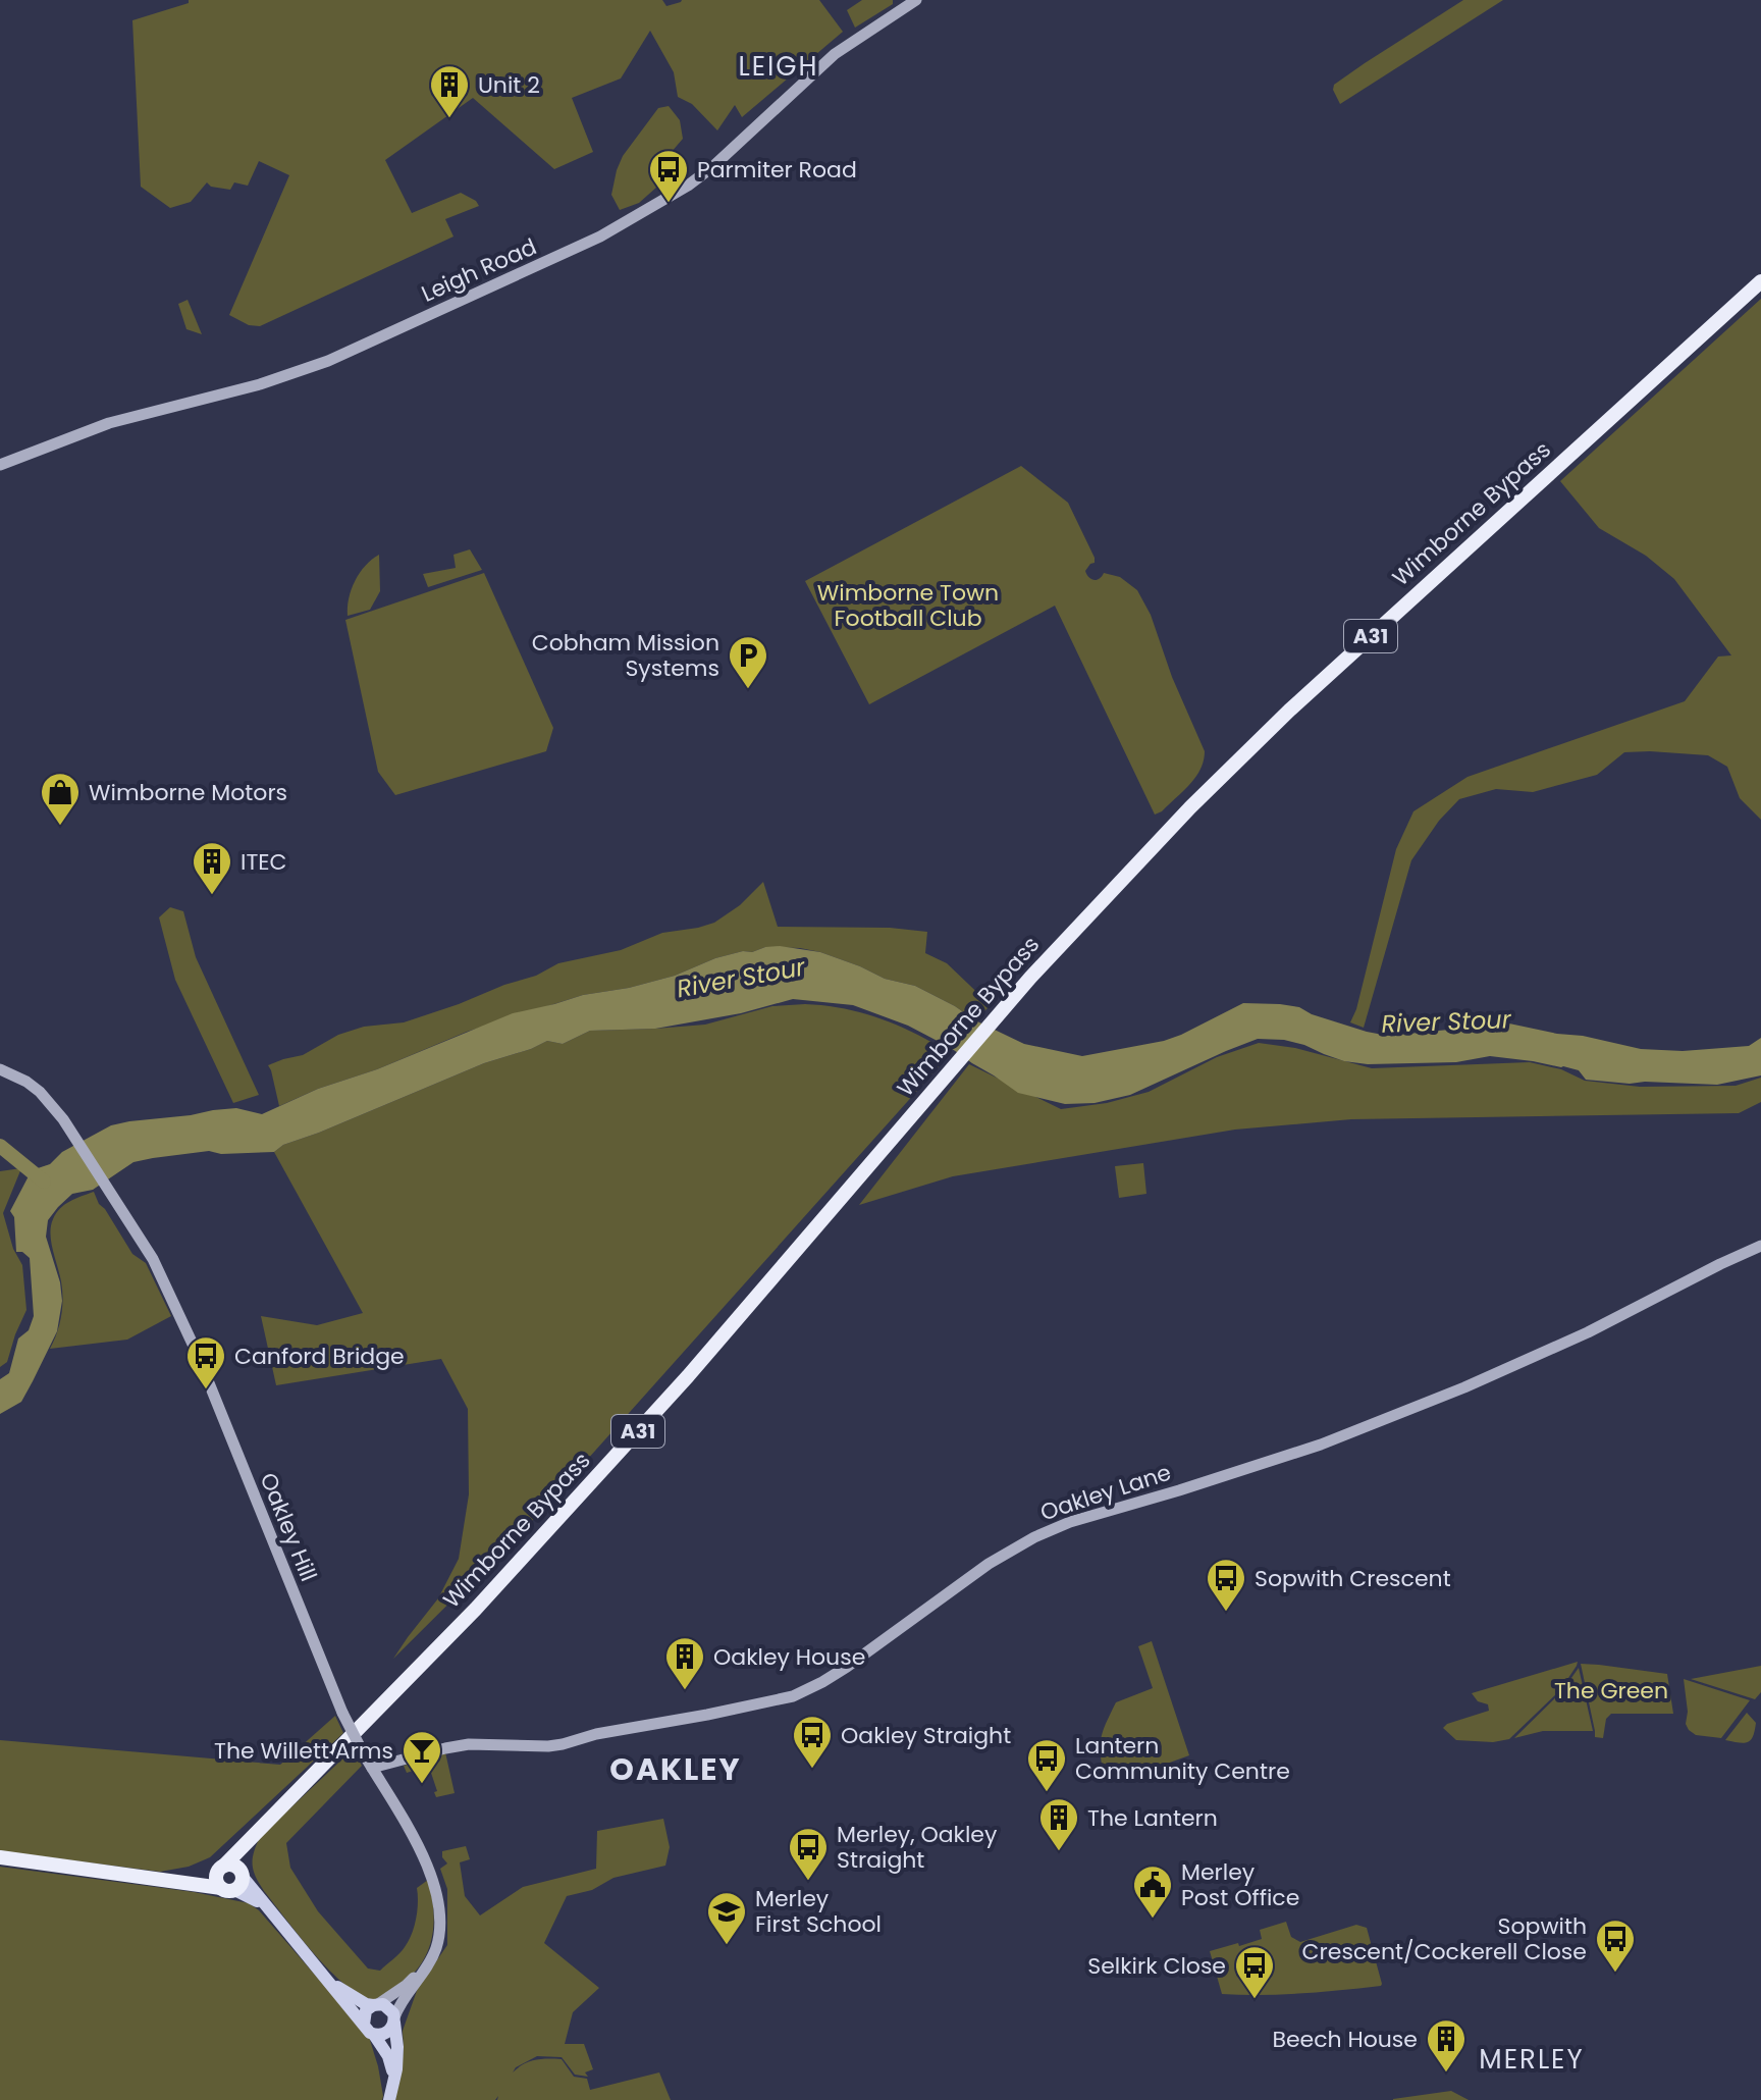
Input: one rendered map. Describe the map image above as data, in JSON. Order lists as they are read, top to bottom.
{
  "streets": {
    "highway": ["Wimborne Bypass", "A31"],
    "main road": ["Leigh Road", "Oakley Lane", "Oakley Hill"]
  },
  "crossings": [
    ["Oakley Lane", "Oakley Hill"]
  ],
  "districts": ["LEIGH", "OAKLEY", "MERLEY"],
  "water": ["River Stour"],
  "parks": ["Wimborne Town Football Club", "The Green"],
  "places": {
    "building": [
      "Unit 2",
      "ITEC",
      "Oakley House",
      "The Lantern",
      "Beech House"
    ],
    "bus stop": [
      "Parmiter Road",
      "Canford Bridge",
      "Sopwith Crescent",
      "Oakley Straight",
      "Lantern Community Centre",
      "Merley, Oakley Straight",
      "Sopwith Crescent/Cockerell Close",
      "Selkirk Close"
    ],
    "parking": ["Cobham Mission Systems"],
    "shop": ["Wimborne Motors"],
    "bar": ["The Willett Arms"],
    "public building": ["Merley Post Office"],
    "school or university": ["Merley First School"]
  }
}
